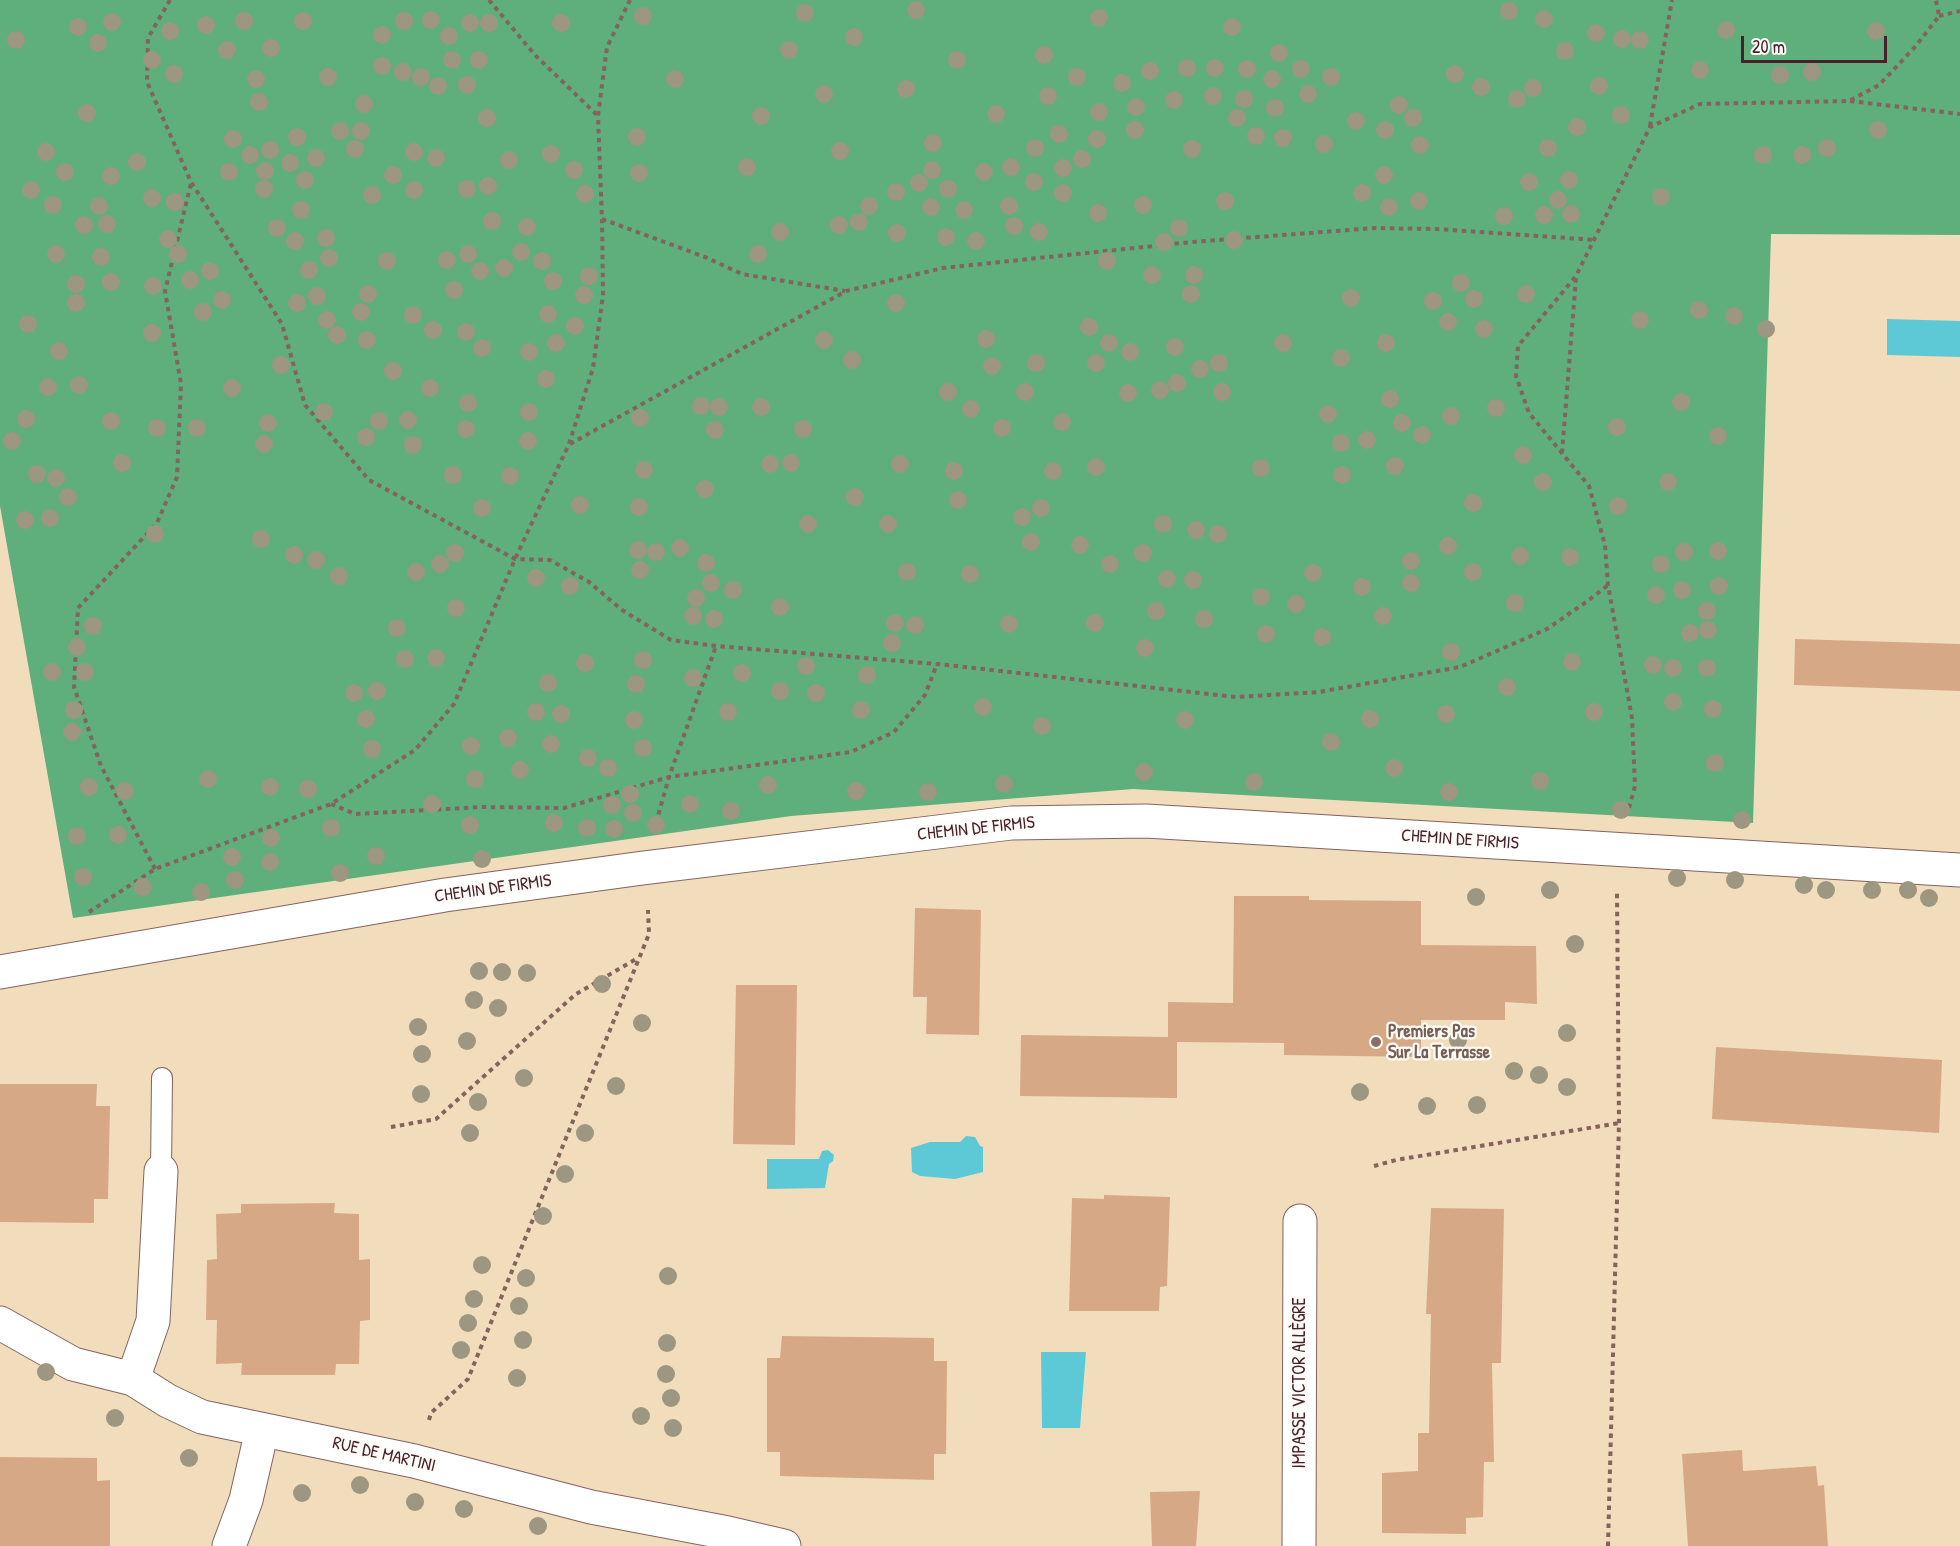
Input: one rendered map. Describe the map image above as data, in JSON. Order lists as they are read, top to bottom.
{
  "streets": {
    "street": ["CHEMIN DE FIRMIS", "IMPASSE VICTOR ALLÈGRE", "RUE DE MARTINI"]
  },
  "places": ["Premiers Pas Sur La Terrasse"],
  "scale_bar": "20 m"
}
